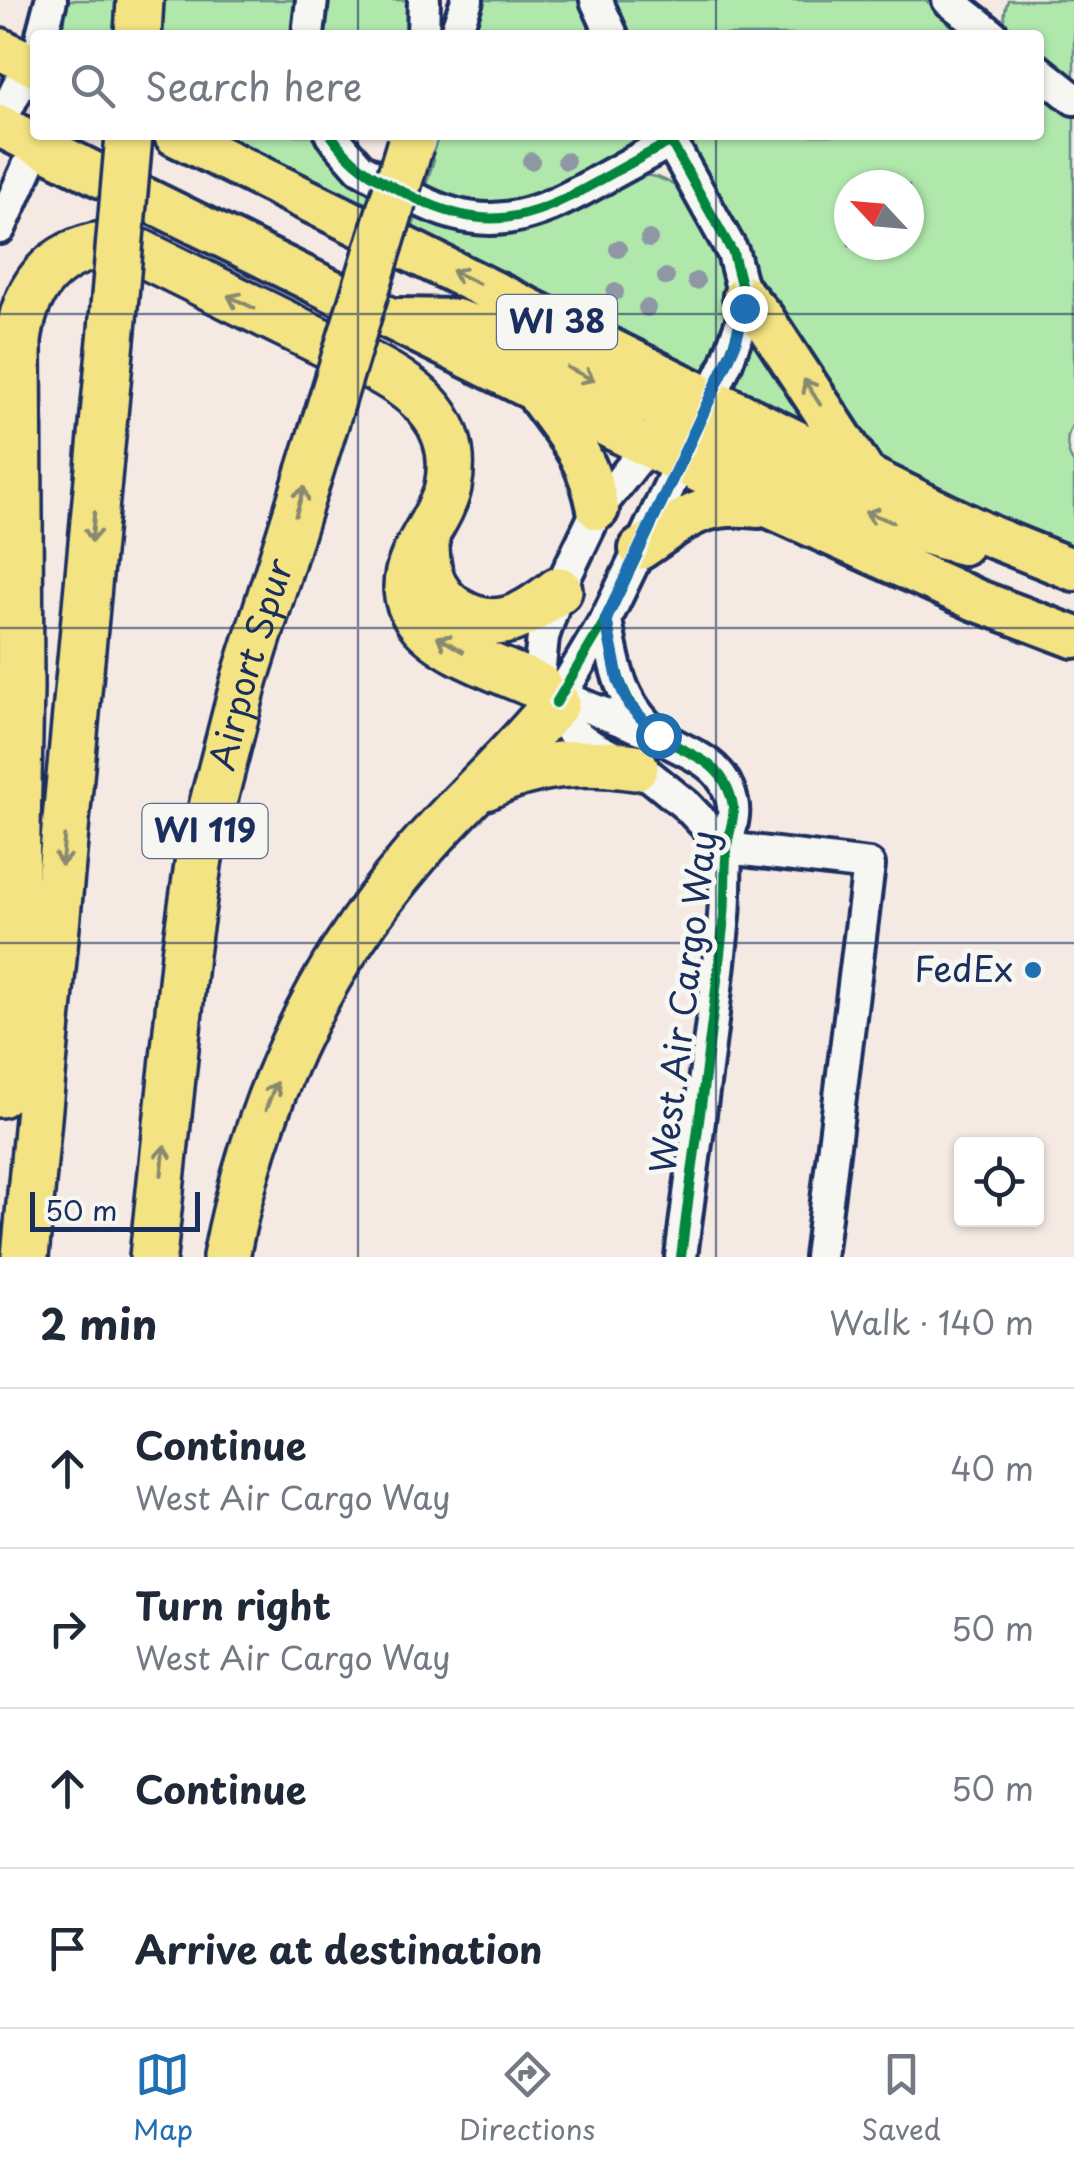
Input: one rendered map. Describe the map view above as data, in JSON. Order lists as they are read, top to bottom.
{
  "streets": {
    "highway": ["Airport Spur", "WI 119"],
    "main road": ["WI 38"],
    "street": ["West Air Cargo Way"]
  },
  "places": ["FedEx"],
  "scale_bar": "50 m",
  "north": "top left",
  "page": {
    "search": "Search here",
    "scale": "50 m",
    "heading": ["2 min", "Walk · 140 m"],
    "list": [
      ["Continue", "West Air Cargo Way", "40 m"],
      ["Turn right", "West Air Cargo Way", "50 m"],
      ["Continue", "50 m"],
      "Arrive at destination"
    ],
    "nav": ["Map", "Directions", "Saved"]
  }
}
